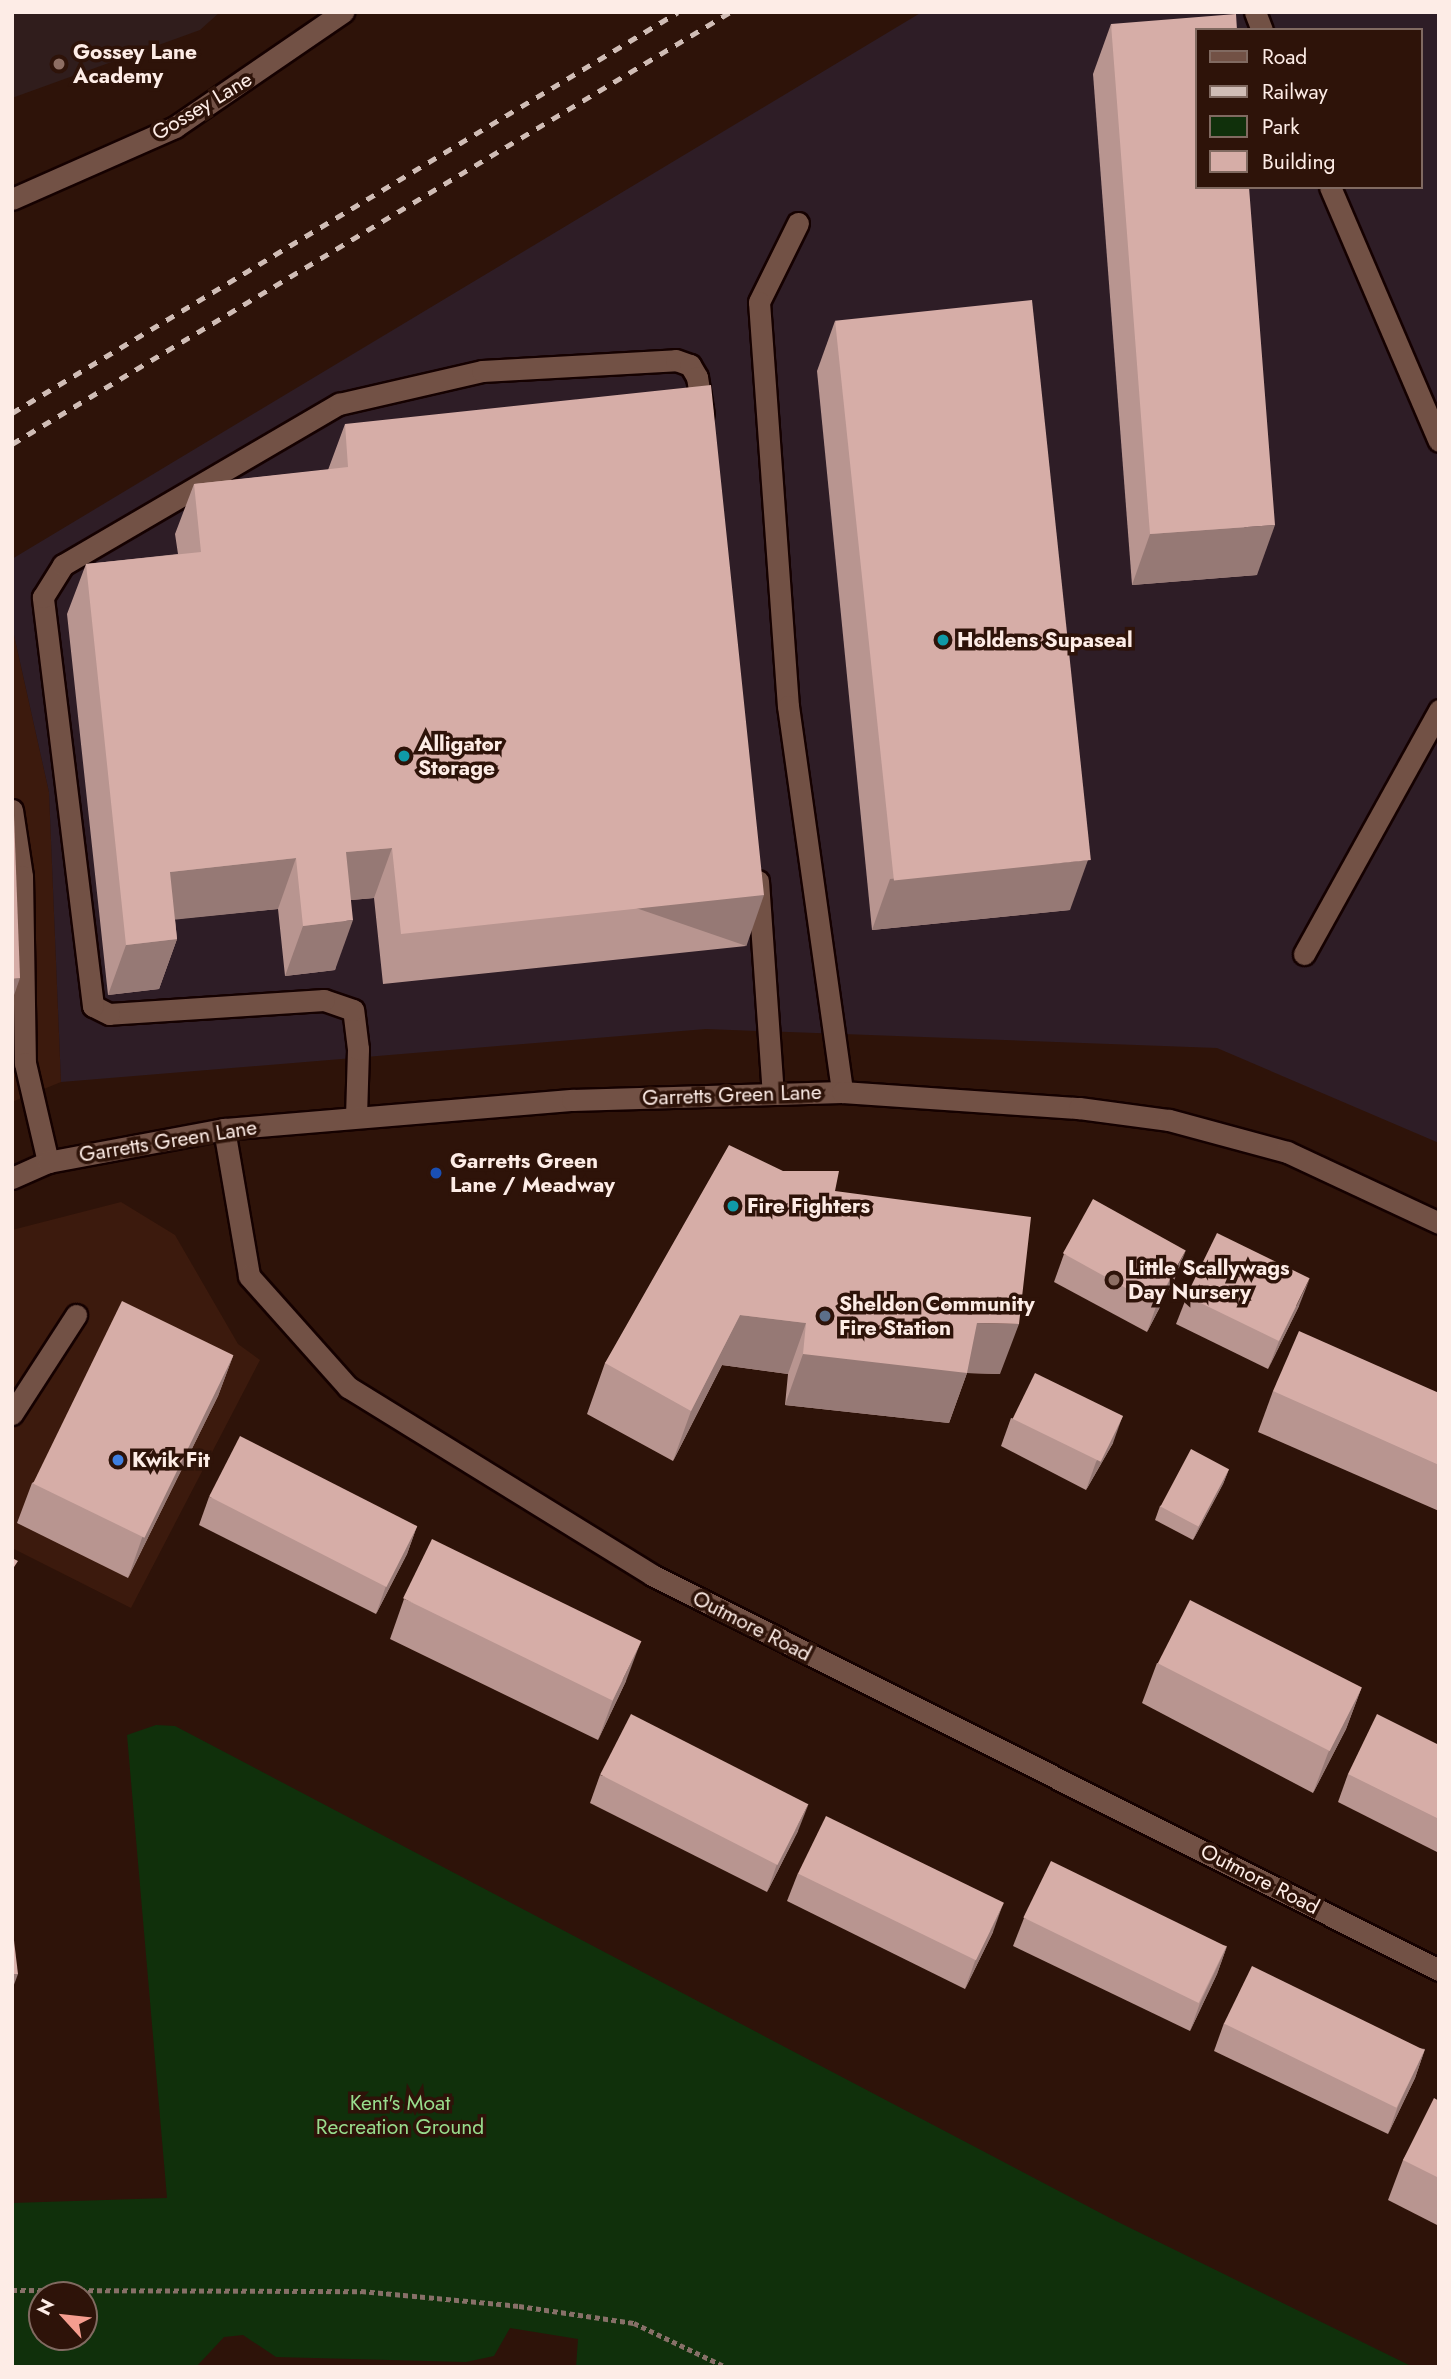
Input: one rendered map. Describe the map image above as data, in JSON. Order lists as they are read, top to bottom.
{
  "streets": {
    "street": ["Gossey Lane", "Garretts Green Lane", "Outmore Road"]
  },
  "crossings": [
    ["Garretts Green Lane", "Outmore Road"]
  ],
  "parks": ["Kent's Moat Recreation Ground"],
  "places": [
    "Gossey Lane Academy",
    "Holdens Supaseal",
    "Alligator Storage",
    "Garretts Green Lane / Meadway",
    "Fire Fighters",
    "Little Scallywags Day Nursery",
    "Sheldon Community Fire Station",
    "Kwik Fit"
  ],
  "legend": [
    "Road",
    "Railway",
    "Park",
    "Building"
  ],
  "north": "top left"
}
